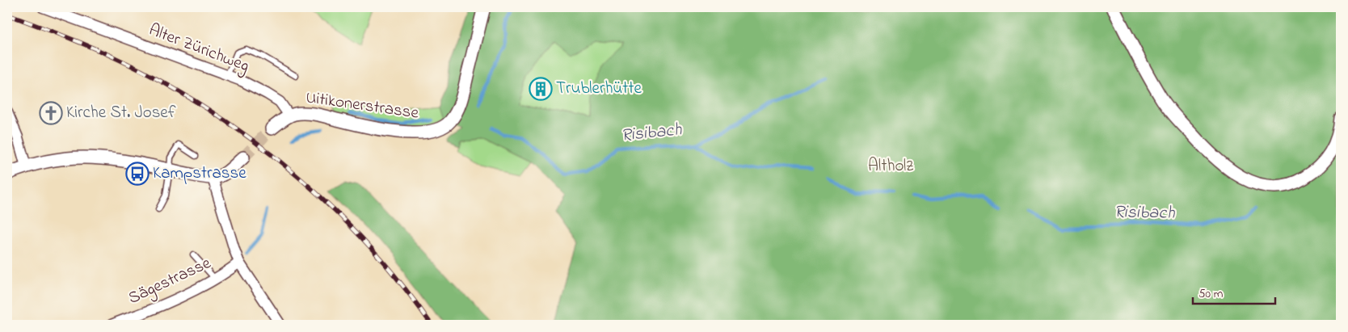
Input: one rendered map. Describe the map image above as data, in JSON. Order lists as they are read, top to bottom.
{
  "streets": {
    "street": ["Alter Zürichweg", "Uitikonerstrasse", "Sägestrasse"]
  },
  "crossings": [
    ["Alter Zürichweg", "Uitikonerstrasse"]
  ],
  "water": ["Risibach"],
  "parks": ["Altholz"],
  "places": {
    "building": ["Trublerhütte"],
    "church": ["Kirche St. Josef"],
    "bus stop": ["Kampstrasse"]
  },
  "scale_bar": "50 m"
}
